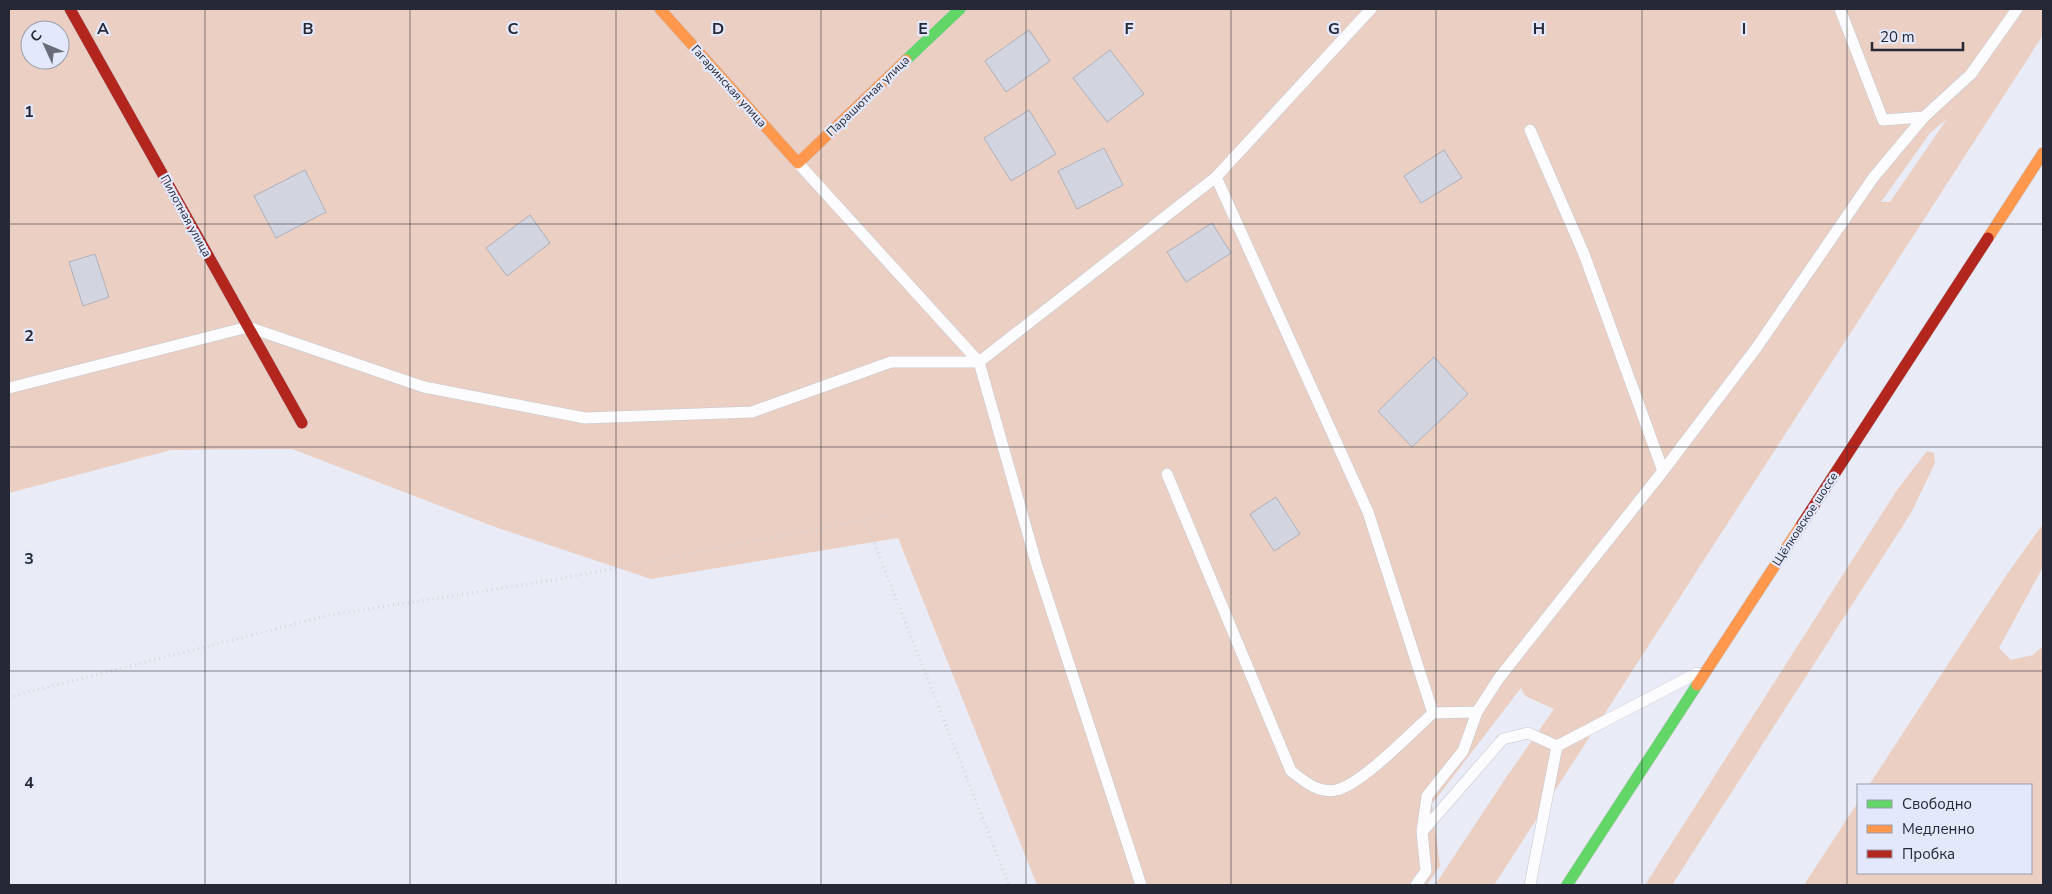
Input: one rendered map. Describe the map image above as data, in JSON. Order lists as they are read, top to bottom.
{
  "streets": {
    "street": [
      "Гагаринская улица",
      "Парашютная улица",
      "Пилотная улица",
      "Щёлковское шоссе"
    ]
  },
  "crossings": [
    ["Гагаринская улица", "Парашютная улица"]
  ],
  "legend": ["Свободно", "Медленно", "Пробка"],
  "scale_bar": "20 m",
  "north": "top left",
  "grid": {
    "columns": [
      "A",
      "B",
      "C",
      "D",
      "E",
      "F",
      "G",
      "H",
      "I"
    ],
    "rows": [
      "1",
      "2",
      "3",
      "4"
    ]
  }
}
